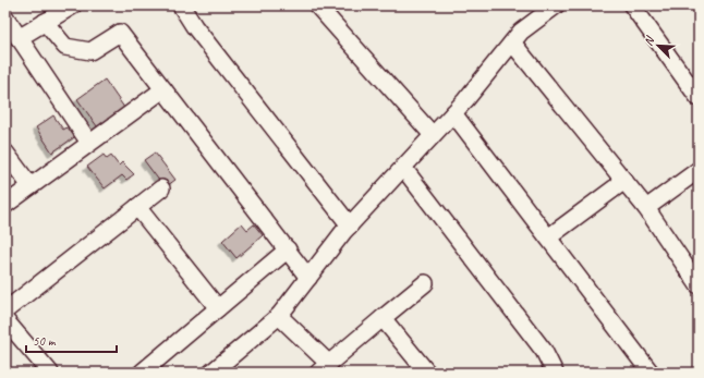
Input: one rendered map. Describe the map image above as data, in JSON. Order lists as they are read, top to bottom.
{
  "scale_bar": "50 m",
  "north": "top left"
}
